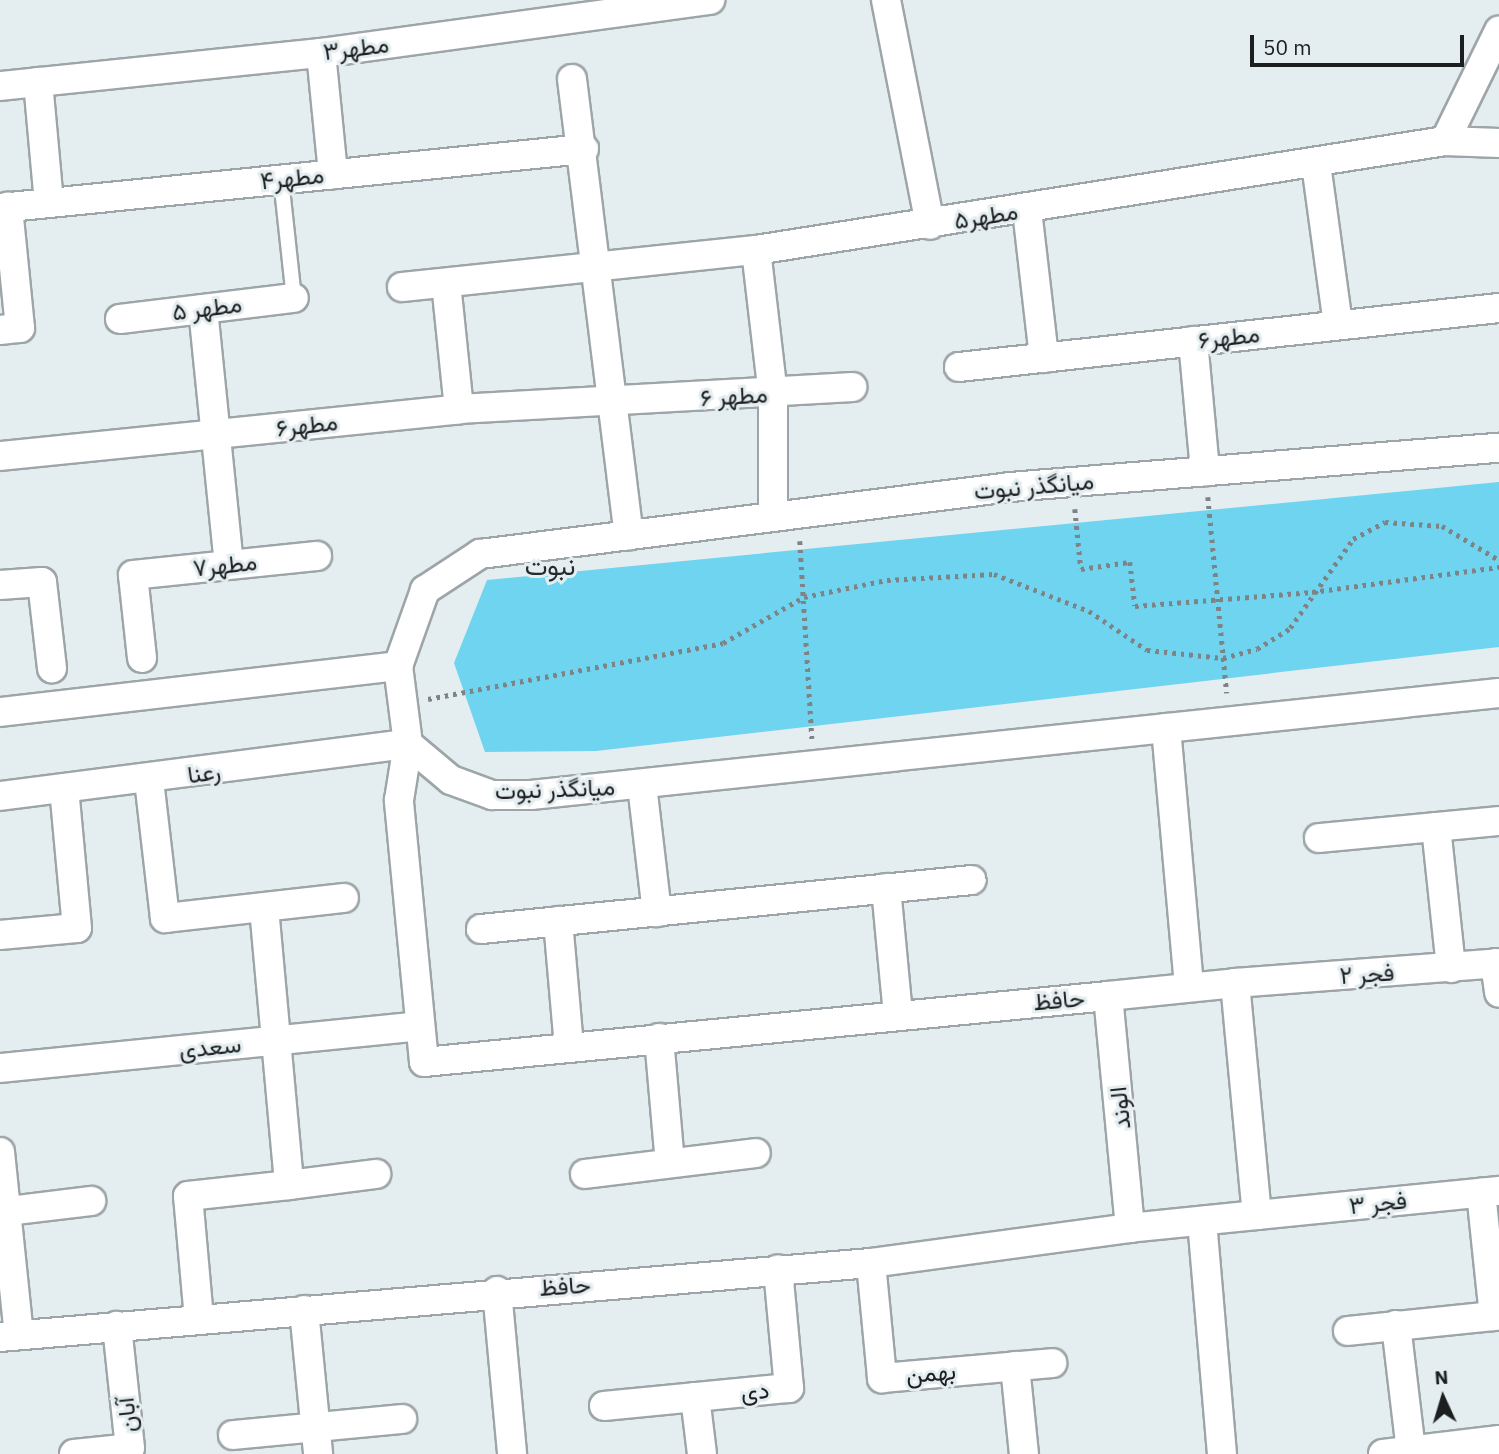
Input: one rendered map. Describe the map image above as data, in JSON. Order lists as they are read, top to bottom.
{
  "streets": {
    "street": [
      "مطهر۳",
      "مطهر۴",
      "مطهر۵",
      "مطهر ۵",
      "مطهر۶",
      "مطهر ۶",
      "میانگذر نبوت",
      "مطهر۷",
      "رعنا",
      "فجر ۲",
      "حافظ",
      "سعدی",
      "الوند",
      "فجر ۳",
      "بهمن",
      "دی",
      "آبان"
    ]
  },
  "crossings": [
    ["مطهر۶", "مطهر ۶"],
    ["میانگذر نبوت", "رعنا"],
    ["حافظ", "سعدی"],
    ["حافظ", "الوند"],
    ["حافظ", "بهمن"],
    ["حافظ", "دی"],
    ["حافظ", "آبان"]
  ],
  "districts": ["نبوت"],
  "scale_bar": "50 m",
  "north": "top"
}
